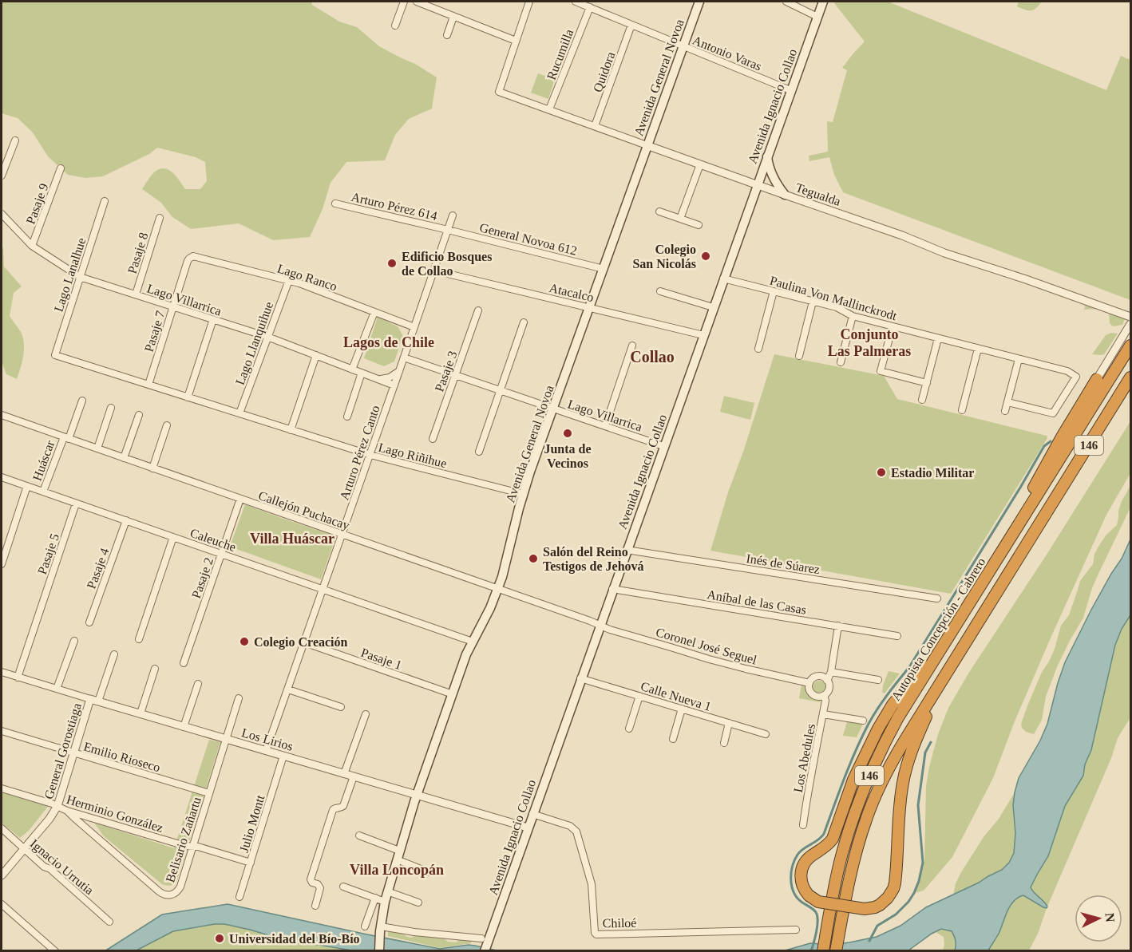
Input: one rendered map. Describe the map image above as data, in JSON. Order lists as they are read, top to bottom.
{
  "streets": {
    "highway": ["146", "Autopista Concepción - Cabrero"],
    "main road": ["Avenida General Novoa", "Avenida Ignacio Collao"],
    "street": [
      "Antonio Varas",
      "Rucumilla",
      "Quidora",
      "Tegualda",
      "Pasaje 9",
      "Arturo Pérez 614",
      "General Novoa 612",
      "Pasaje 8",
      "Lago Lanalhue",
      "Lago Ranco",
      "Atacalco",
      "Paulina Von Mallinckrodt",
      "Lago Villarrica",
      "Pasaje 7",
      "Lago Llanquihue",
      "Pasaje 3",
      "Arturo Pérez Canto",
      "Lago Riñihue",
      "Huáscar",
      "Callejón Puchacay",
      "Caleuche",
      "Pasaje 5",
      "Inés de Súarez",
      "Pasaje 4",
      "Pasaje 2",
      "Aníbal de las Casas",
      "Coronel José Seguel",
      "Pasaje 1",
      "Calle Nueva 1",
      "Los Lirios",
      "General Gorostiaga",
      "Emilio Rioseco",
      "Los Abedules",
      "Herminio González",
      "Julio Montt",
      "Belisario Zañartu",
      "Ignacio Urrutia",
      "Chiloé"
    ]
  },
  "crossings": [
    ["Antonio Varas", "Rucumilla"],
    ["Antonio Varas", "Quidora"],
    ["Antonio Varas", "Avenida General Novoa"],
    ["Antonio Varas", "Avenida Ignacio Collao"],
    ["Rucumilla", "Tegualda"],
    ["Quidora", "Tegualda"],
    ["Avenida General Novoa", "Tegualda"],
    ["Avenida General Novoa", "General Novoa 612"],
    ["Avenida General Novoa", "Atacalco"],
    ["Avenida General Novoa", "Lago Villarrica"],
    ["Avenida General Novoa", "Lago Riñihue"],
    ["Avenida General Novoa", "Callejón Puchacay"],
    ["Avenida General Novoa", "Caleuche"],
    ["Avenida General Novoa", "Pasaje 1"],
    ["Avenida General Novoa", "Los Lirios"],
    ["Avenida Ignacio Collao", "Tegualda"],
    ["Avenida Ignacio Collao", "Atacalco"],
    ["Avenida Ignacio Collao", "Paulina Von Mallinckrodt"],
    ["Avenida Ignacio Collao", "Lago Villarrica"],
    ["Avenida Ignacio Collao", "Callejón Puchacay"],
    ["Avenida Ignacio Collao", "Inés de Súarez"],
    ["Avenida Ignacio Collao", "Aníbal de las Casas"],
    ["Avenida Ignacio Collao", "Coronel José Seguel"],
    ["Avenida Ignacio Collao", "Calle Nueva 1"],
    ["Avenida Ignacio Collao", "Los Lirios"],
    ["Avenida Ignacio Collao", "Chiloé"],
    ["Pasaje 9", "Lago Villarrica"],
    ["Arturo Pérez 614", "General Novoa 612"],
    ["Arturo Pérez 614", "Arturo Pérez Canto"],
    ["General Novoa 612", "Arturo Pérez Canto"],
    ["Pasaje 8", "Lago Villarrica"],
    ["Lago Lanalhue", "Lago Villarrica"],
    ["Lago Lanalhue", "Lago Riñihue"],
    ["Lago Ranco", "Pasaje 7"],
    ["Lago Ranco", "Lago Llanquihue"],
    ["Lago Ranco", "Arturo Pérez Canto"],
    ["Atacalco", "Arturo Pérez Canto"],
    ["Lago Villarrica", "Pasaje 7"],
    ["Lago Villarrica", "Lago Llanquihue"],
    ["Lago Villarrica", "Pasaje 3"],
    ["Lago Villarrica", "Arturo Pérez Canto"],
    ["Pasaje 7", "Lago Riñihue"],
    ["Lago Llanquihue", "Lago Riñihue"],
    ["Arturo Pérez Canto", "Lago Riñihue"],
    ["Arturo Pérez Canto", "Callejón Puchacay"],
    ["Arturo Pérez Canto", "Caleuche"],
    ["Arturo Pérez Canto", "Pasaje 1"],
    ["Arturo Pérez Canto", "Los Lirios"],
    ["Huáscar", "Callejón Puchacay"],
    ["Huáscar", "Caleuche"],
    ["Callejón Puchacay", "Pasaje 2"],
    ["Callejón Puchacay", "Coronel José Seguel"],
    ["Caleuche", "Pasaje 5"],
    ["Caleuche", "Pasaje 4"],
    ["Caleuche", "Pasaje 2"],
    ["Pasaje 5", "Los Lirios"],
    ["Coronel José Seguel", "Los Abedules"],
    ["Los Lirios", "General Gorostiaga"],
    ["Los Lirios", "Julio Montt"],
    ["Los Lirios", "Belisario Zañartu"],
    ["General Gorostiaga", "Emilio Rioseco"],
    ["General Gorostiaga", "Herminio González"],
    ["General Gorostiaga", "Ignacio Urrutia"],
    ["Emilio Rioseco", "Belisario Zañartu"],
    ["Herminio González", "Julio Montt"],
    ["Herminio González", "Belisario Zañartu"]
  ],
  "districts": [
    "Conjunto Las Palmeras",
    "Lagos de Chile",
    "Collao",
    "Villa Huáscar",
    "Villa Loncopán"
  ],
  "places": [
    "Colegio San Nicolás",
    "Edificio Bosques de Collao",
    "Junta de Vecinos",
    "Estadio Militar",
    "Salón del Reino Testigos de Jehová",
    "Colegio Creación",
    "Universidad del Bío-Bío"
  ],
  "north": "right"
}
